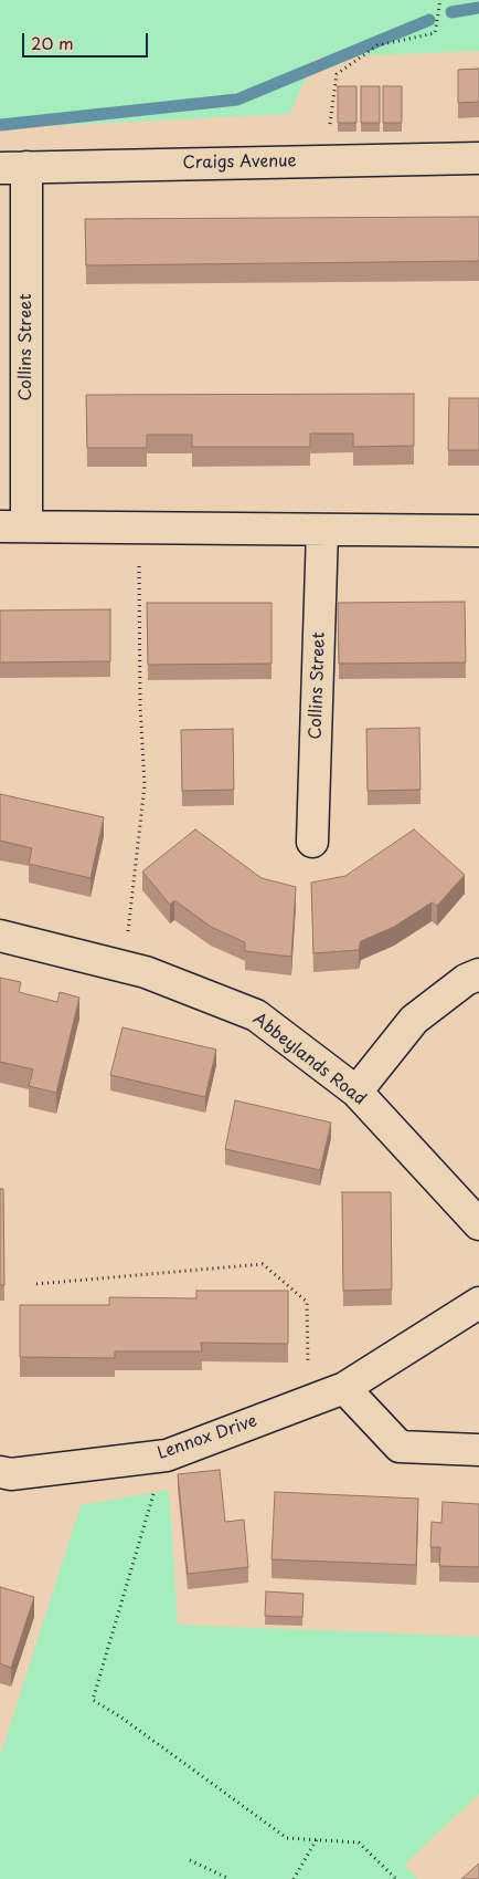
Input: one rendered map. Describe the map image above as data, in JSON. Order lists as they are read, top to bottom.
{
  "streets": {
    "street": [
      "Craigs Avenue",
      "Collins Street",
      "Abbeylands Road",
      "Lennox Drive"
    ]
  },
  "crossings": [
    ["Craigs Avenue", "Collins Street"]
  ],
  "scale_bar": "20 m"
}
